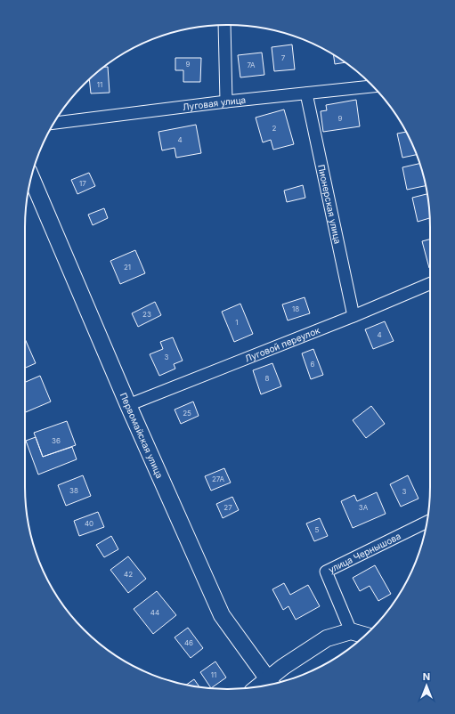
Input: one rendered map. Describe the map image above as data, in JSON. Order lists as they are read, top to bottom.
{
  "streets": {
    "main road": ["Первомайская улица"],
    "street": [
      "Луговая улица",
      "Пионерская улица",
      "Луговой переулок",
      "улица Чернышова"
    ]
  },
  "crossings": [
    ["Луговая улица", "Пионерская улица"],
    ["Пионерская улица", "Луговой переулок"],
    ["Луговой переулок", "Первомайская улица"]
  ],
  "house_numbers": [
    "7",
    "9",
    "7А",
    "11",
    "9",
    "2",
    "4",
    "17",
    "21",
    "18",
    "23",
    "1",
    "4",
    "3",
    "6",
    "8",
    "25",
    "36",
    "27А",
    "38",
    "3",
    "27",
    "3А",
    "40",
    "5",
    "42",
    "44",
    "46",
    "11"
  ],
  "north": "top"
}
